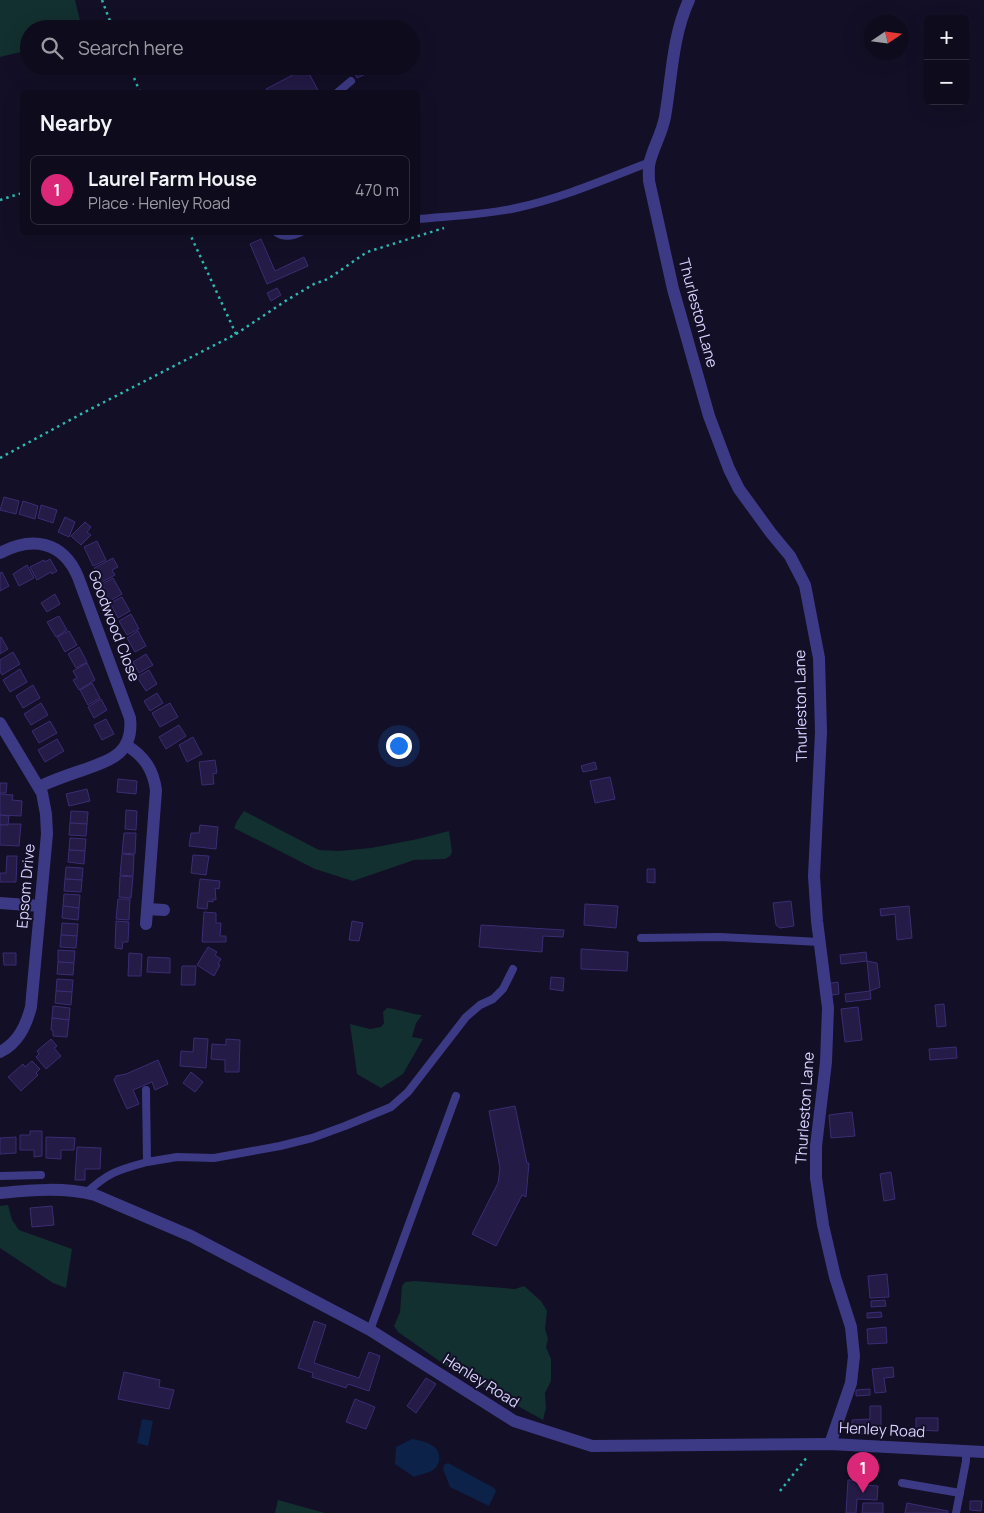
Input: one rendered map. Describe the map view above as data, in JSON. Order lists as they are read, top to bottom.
{
  "streets": {
    "street": [
      "Thurleston Lane",
      "Goodwood Close",
      "Epsom Drive",
      "Henley Road"
    ]
  },
  "crossings": [
    ["Thurleston Lane", "Henley Road"]
  ],
  "north": "right",
  "page": {
    "map_buttons": ["+", "−"],
    "search": "Search here",
    "heading": "Nearby",
    "list": [
      {
        "mark": "1",
        "name": "Laurel Farm House",
        "note": "Place · Henley Road",
        "value": "470 m"
      }
    ],
    "pins": "1"
  }
}
